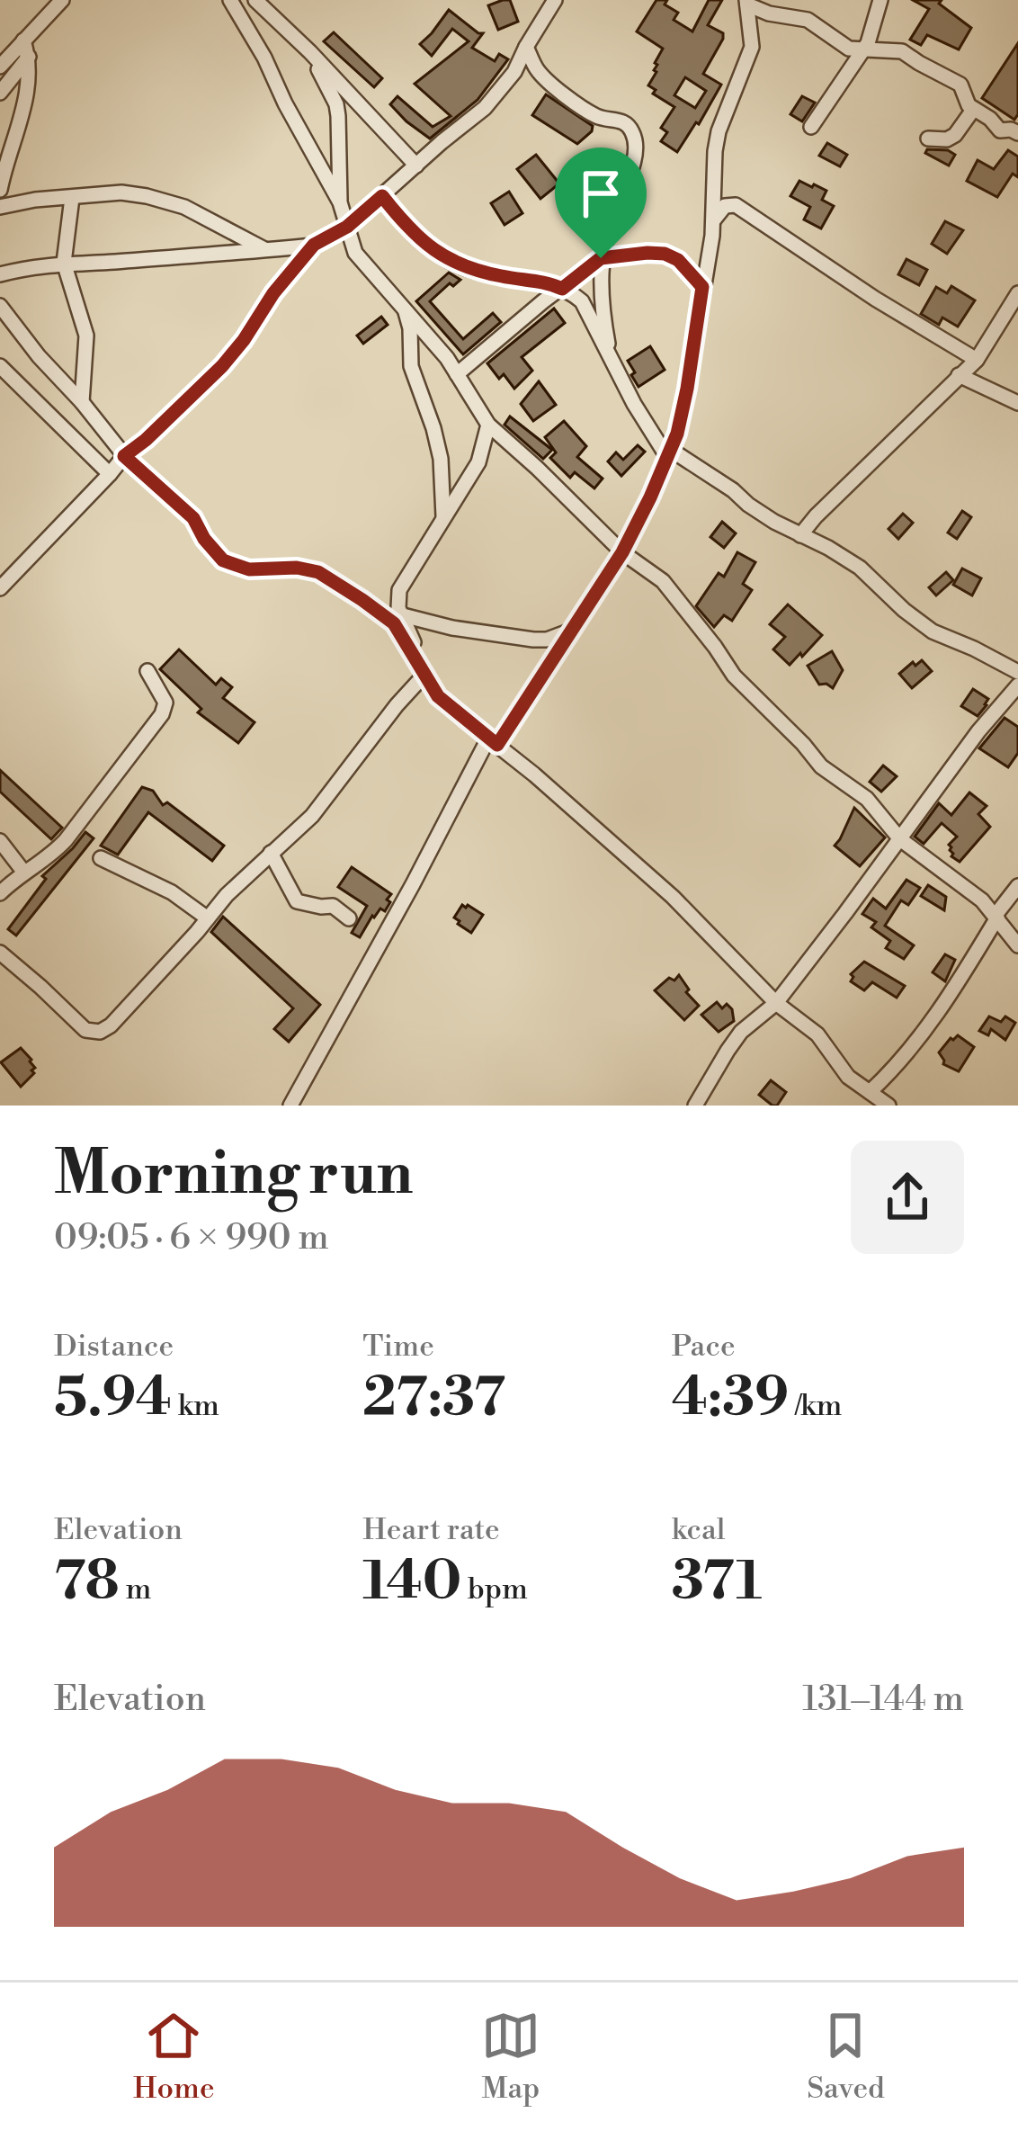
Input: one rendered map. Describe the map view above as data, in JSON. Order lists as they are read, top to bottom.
{
  "page": {
    "heading": ["Morning run", "09:05 · 6 × 990 m"],
    "stats": [
      ["Distance", "5.94 km"],
      ["Time", "27:37"],
      ["Pace", "4:39 /km"],
      ["Elevation", "78 m"],
      ["Heart rate", "140 bpm"],
      ["kcal", "371"]
    ],
    "chart": ["Elevation", "131–144 m"],
    "tabs": ["Home", "Map", "Saved"]
  }
}
